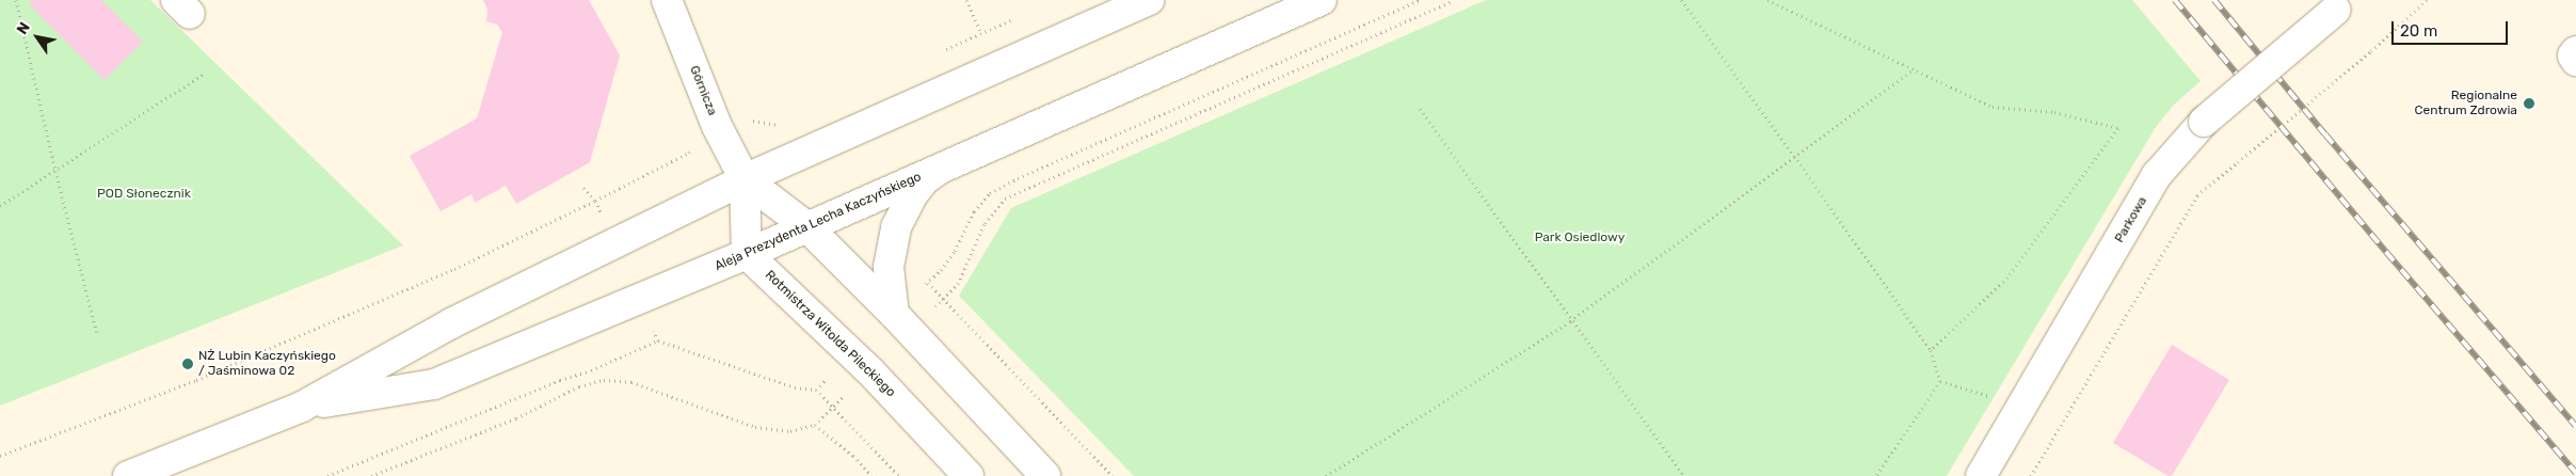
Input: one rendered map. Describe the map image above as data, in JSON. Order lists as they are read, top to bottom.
{
  "streets": {
    "main road": [
      "Górnicza",
      "Parkowa",
      "Aleja Prezydenta Lecha Kaczyńskiego",
      "Rotmistrza Witolda Pileckiego"
    ]
  },
  "crossings": [
    ["Górnicza", "Aleja Prezydenta Lecha Kaczyńskiego"],
    ["Aleja Prezydenta Lecha Kaczyńskiego", "Rotmistrza Witolda Pileckiego"]
  ],
  "parks": ["POD Słonecznik", "Park Osiedlowy"],
  "places": ["Regionalne Centrum Zdrowia", "NŻ Lubin Kaczyńskiego / Jaśminowa 02"],
  "scale_bar": "20 m",
  "north": "top left"
}
